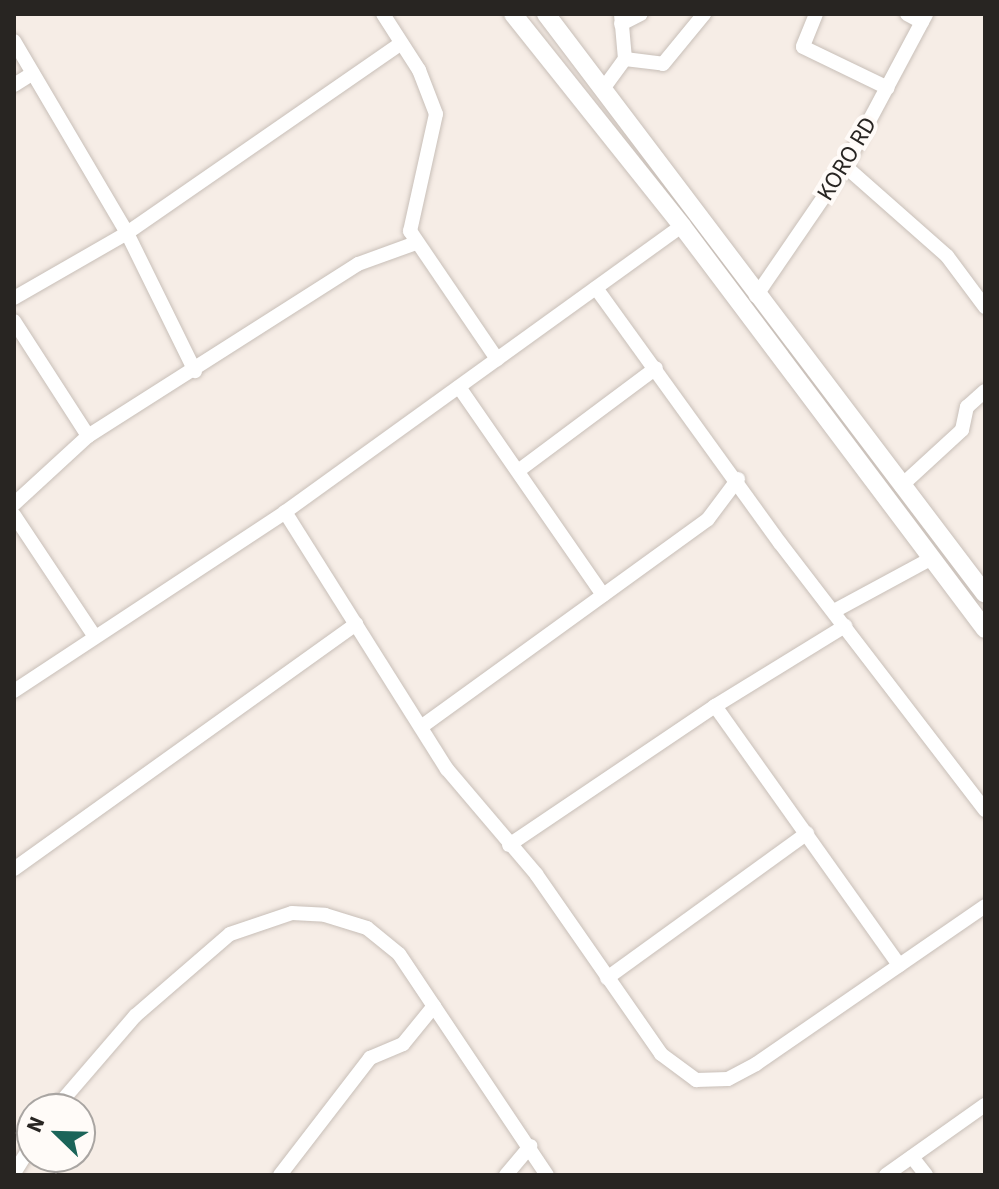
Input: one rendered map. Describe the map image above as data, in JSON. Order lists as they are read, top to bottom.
{
  "streets": {
    "street": ["KORO RD"]
  },
  "north": "top left"
}
